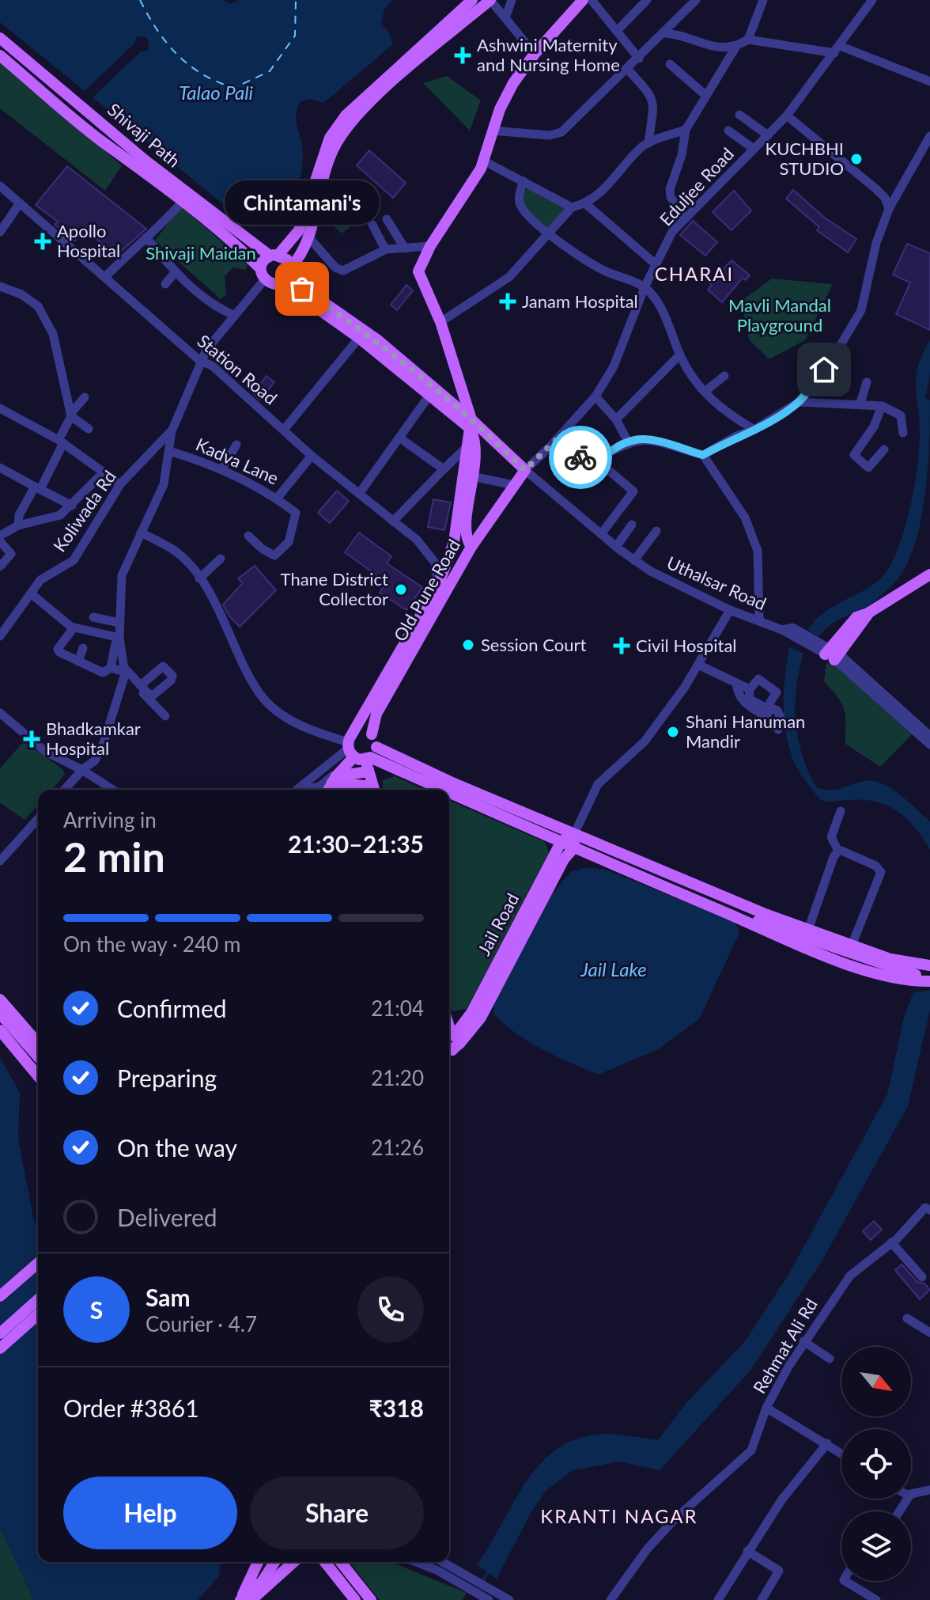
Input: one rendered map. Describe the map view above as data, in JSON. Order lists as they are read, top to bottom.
{
  "streets": {
    "main road": ["Shivaji Path", "Old Pune Road", "Jail Road"],
    "street": [
      "Eduljee Road",
      "Station Road",
      "Kadva Lane",
      "Koliwada Rd",
      "Uthalsar Road",
      "Rehmat Ali Rd"
    ]
  },
  "crossings": [
    ["Eduljee Road", "Uthalsar Road"],
    ["Eduljee Road", "Old Pune Road"],
    ["Station Road", "Kadva Lane"],
    ["Station Road", "Old Pune Road"],
    ["Uthalsar Road", "Old Pune Road"]
  ],
  "districts": ["CHARAI", "KRANTI NAGAR"],
  "water": ["Talao Pali", "Jail Lake"],
  "parks": ["Shivaji Maidan", "Mavli Mandal Playground"],
  "places": {
    "health": [
      "Ashwini Maternity and Nursing Home",
      "Apollo Hospital",
      "Janam Hospital",
      "Civil Hospital",
      "Bhadkamkar Hospital"
    ],
    "other": [
      "KUCHBHI STUDIO",
      "Chintamani's",
      "Thane District Collector",
      "Session Court",
      "Shani Hanuman Mandir"
    ]
  },
  "north": "bottom right",
  "page": {
    "bubble": "Chintamani's",
    "heading": ["2 min", "Arriving in", "21:30–21:35"],
    "panel": [
      "Sam",
      "Courier · 4.7",
      "Order #3861",
      "₹318"
    ],
    "bar": "On the way · 240 m",
    "list": [
      ["Confirmed", "21:04"],
      ["Preparing", "21:20"],
      ["On the way", "21:26"],
      "Delivered"
    ],
    "round": "S",
    "buttons": ["Help", "Share"]
  }
}
